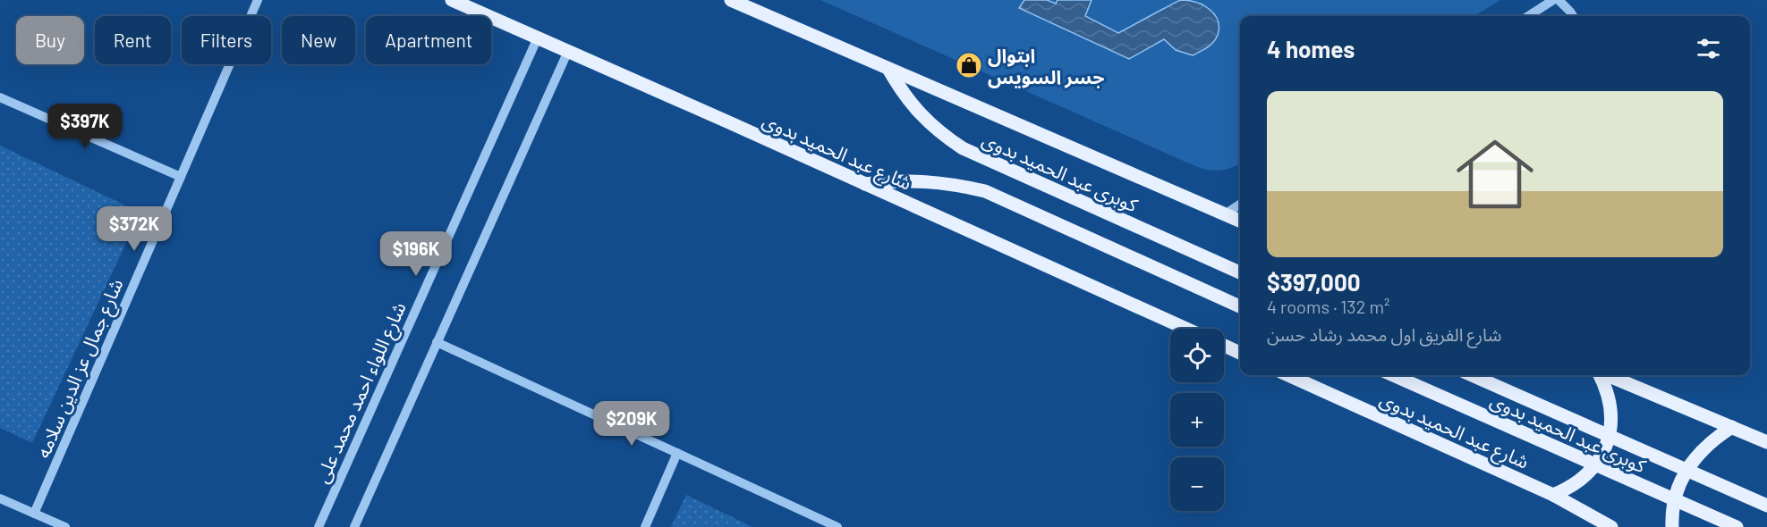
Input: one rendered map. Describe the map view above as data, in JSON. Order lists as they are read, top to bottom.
{
  "streets": {
    "main road": ["شارع عبد الحميد بدوى", "كوبرى عبد الحميد بدوى"],
    "street": ["شارع جمال عز الدين سلامه", "شارع اللواء احمد محمد على"]
  },
  "crossings": [
    ["شارع عبد الحميد بدوى", "شارع اللواء احمد محمد على"]
  ],
  "places": {
    "shop": ["ابتوال جسر السويس"]
  },
  "page": {
    "chip": [
      "Buy",
      "Rent",
      "Filters",
      "New",
      "Apartment"
    ],
    "heading": "4 homes",
    "list": [
      {
        "name": "$397,000",
        "note": "4 rooms · 132 m² · شارع الفريق اول محمد رشاد حسن"
      }
    ],
    "price": [
      "$397K",
      "$372K",
      "$196K",
      "$209K"
    ],
    "map_buttons": ["+", "−"]
  }
}
